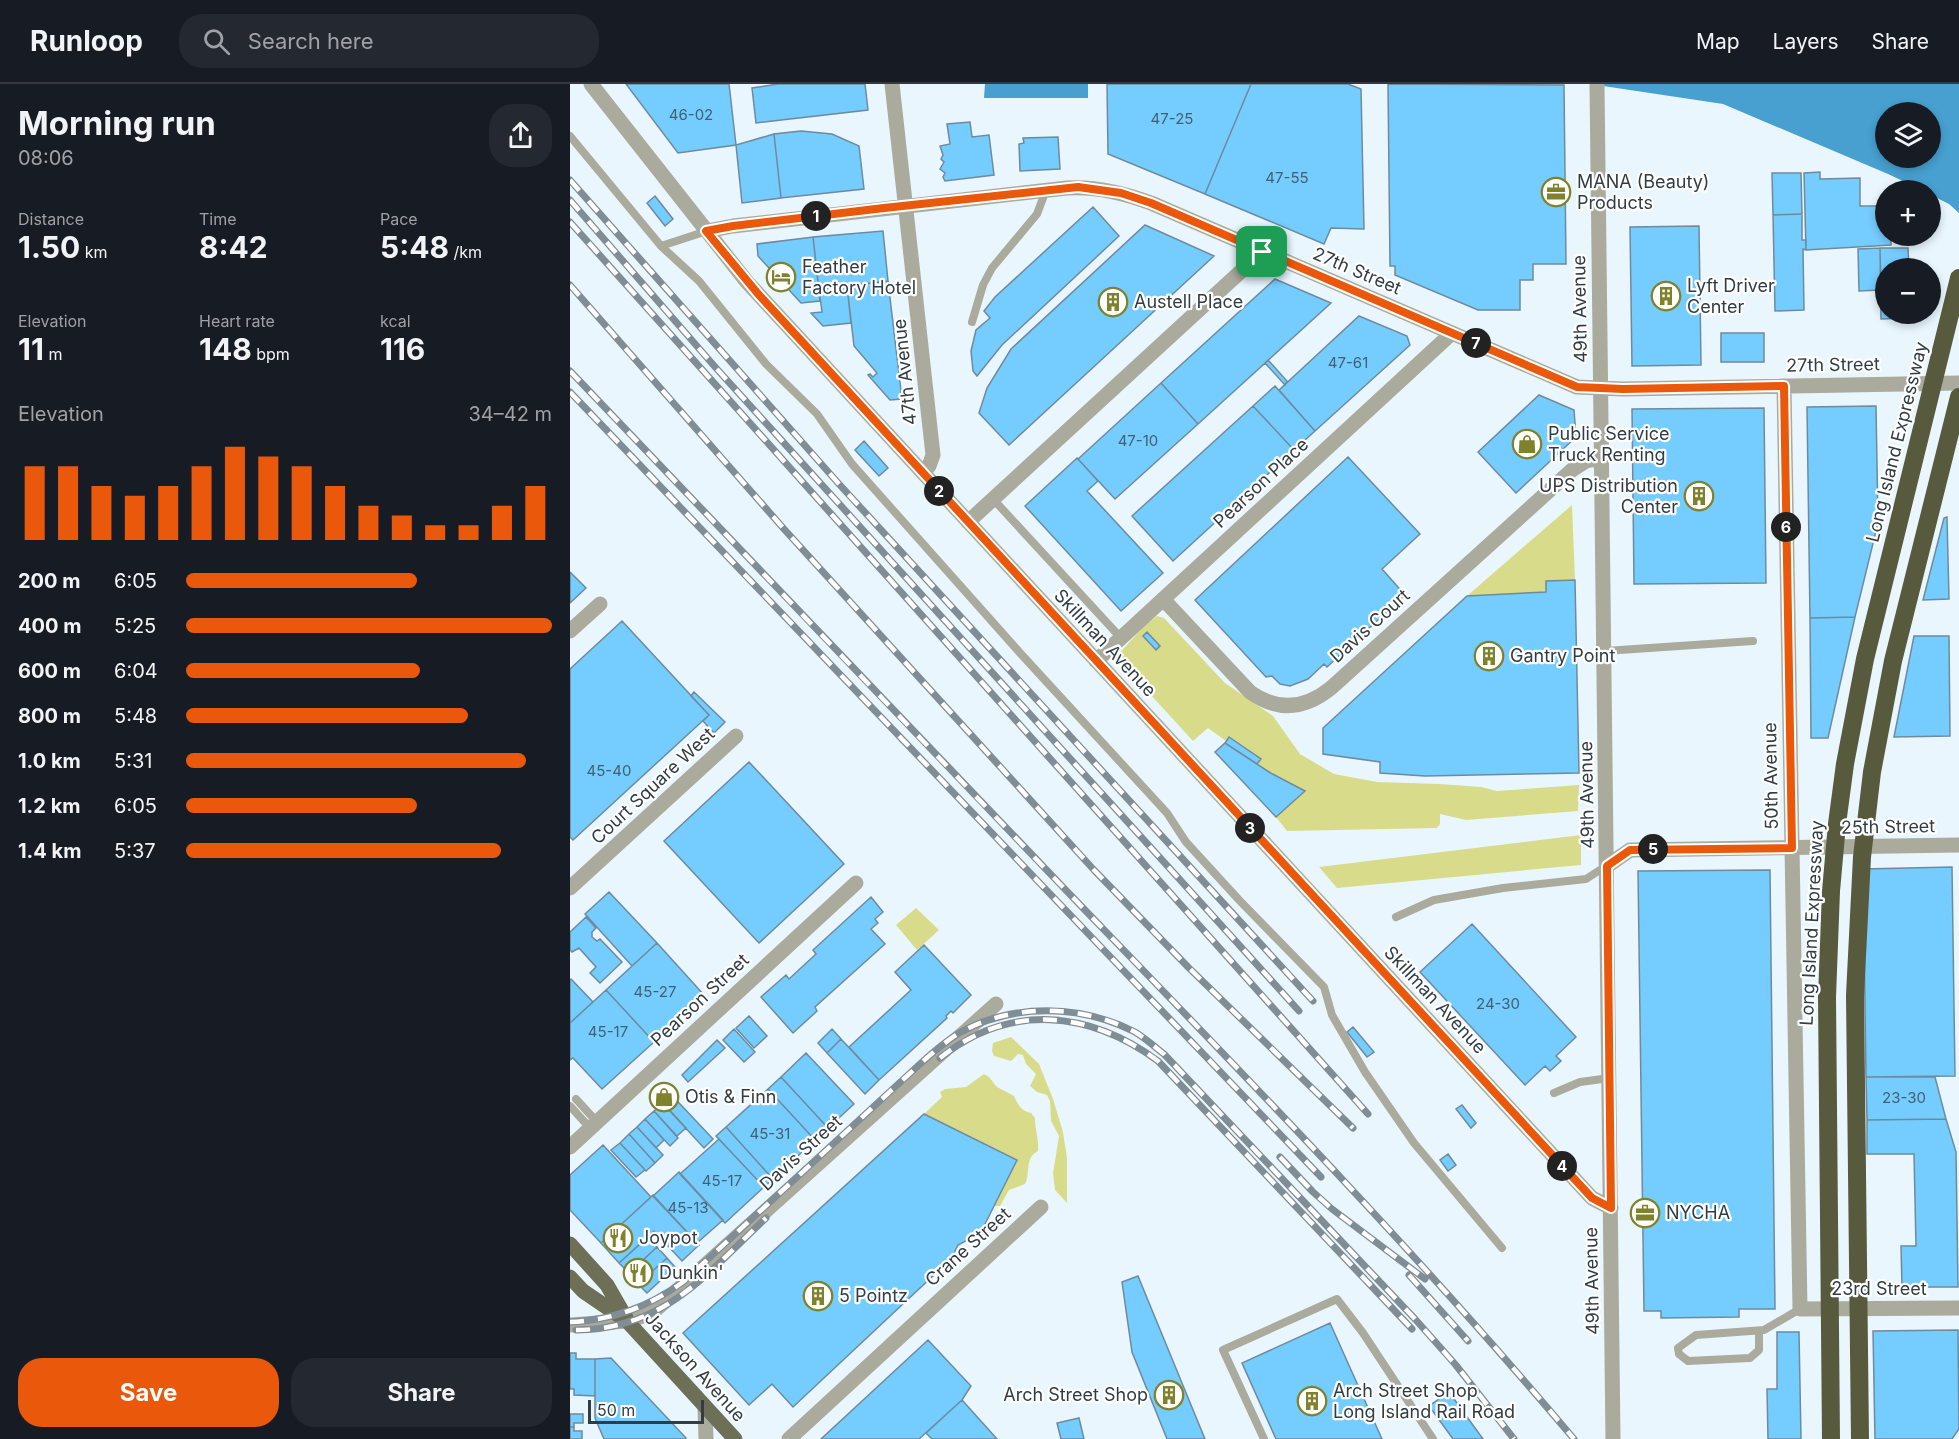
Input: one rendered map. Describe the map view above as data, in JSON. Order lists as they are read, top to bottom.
{
  "streets": {
    "highway": ["Long Island Expressway"],
    "main road": ["Jackson Avenue"],
    "street": [
      "27th Street",
      "49th Avenue",
      "47th Avenue",
      "Pearson Place",
      "Davis Court",
      "Skillman Avenue",
      "50th Avenue",
      "Court Square West",
      "25th Street",
      "Pearson Street",
      "Davis Street",
      "Crane Street",
      "23rd Street"
    ]
  },
  "crossings": [
    ["27th Street", "49th Avenue"],
    ["27th Street", "47th Avenue"],
    ["27th Street", "Pearson Place"],
    ["27th Street", "Skillman Avenue"],
    ["27th Street", "50th Avenue"],
    ["49th Avenue", "Davis Court"],
    ["49th Avenue", "Skillman Avenue"],
    ["49th Avenue", "25th Street"],
    ["47th Avenue", "Skillman Avenue"],
    ["Pearson Place", "Davis Court"],
    ["Pearson Place", "Skillman Avenue"],
    ["50th Avenue", "25th Street"],
    ["50th Avenue", "23rd Street"],
    ["Davis Street", "Jackson Avenue"]
  ],
  "places": {
    "office": ["MANA (Beauty) Products", "NYCHA"],
    "hotel": ["Feather Factory Hotel"],
    "building": [
      "Lyft Driver Center",
      "Austell Place",
      "UPS Distribution Center",
      "Gantry Point",
      "5 Pointz",
      "Arch Street Shop",
      "Arch Street Shop Long Island Rail Road"
    ],
    "shop": ["Public Service Truck Renting", "Otis & Finn"],
    "restaurant": ["Joypot", "Dunkin'"]
  },
  "house_numbers": [
    "46-02",
    "47-25",
    "47-55",
    "47-61",
    "47-10",
    "45-40",
    "45-27",
    "24-30",
    "45-17",
    "23-30",
    "45-31",
    "45-17",
    "45-13"
  ],
  "scale_bar": "50 m",
  "page": {
    "header": "Runloop",
    "search": "Search here",
    "nav": ["Map", "Layers", "Share"],
    "heading": ["Morning run", "08:06"],
    "map_buttons": ["+", "−"],
    "stats": [
      ["Distance", "1.50 km"],
      ["Time", "8:42"],
      ["Pace", "5:48 /km"],
      ["Elevation", "11 m"],
      ["Heart rate", "148 bpm"],
      ["kcal", "116"]
    ],
    "pins": [
      "1",
      "7",
      "2",
      "6",
      "3",
      "5",
      "4"
    ],
    "chart": ["Elevation", "34–42 m"],
    "list": [
      {
        "name": "200 m",
        "note": "6:05"
      },
      {
        "name": "400 m",
        "note": "5:25"
      },
      {
        "name": "600 m",
        "note": "6:04"
      },
      {
        "name": "800 m",
        "note": "5:48"
      },
      {
        "name": "1.0 km",
        "note": "5:31"
      },
      {
        "name": "1.2 km",
        "note": "6:05"
      },
      {
        "name": "1.4 km",
        "note": "5:37"
      }
    ],
    "buttons": ["Save", "Share"],
    "scale": "50 m"
  }
}
